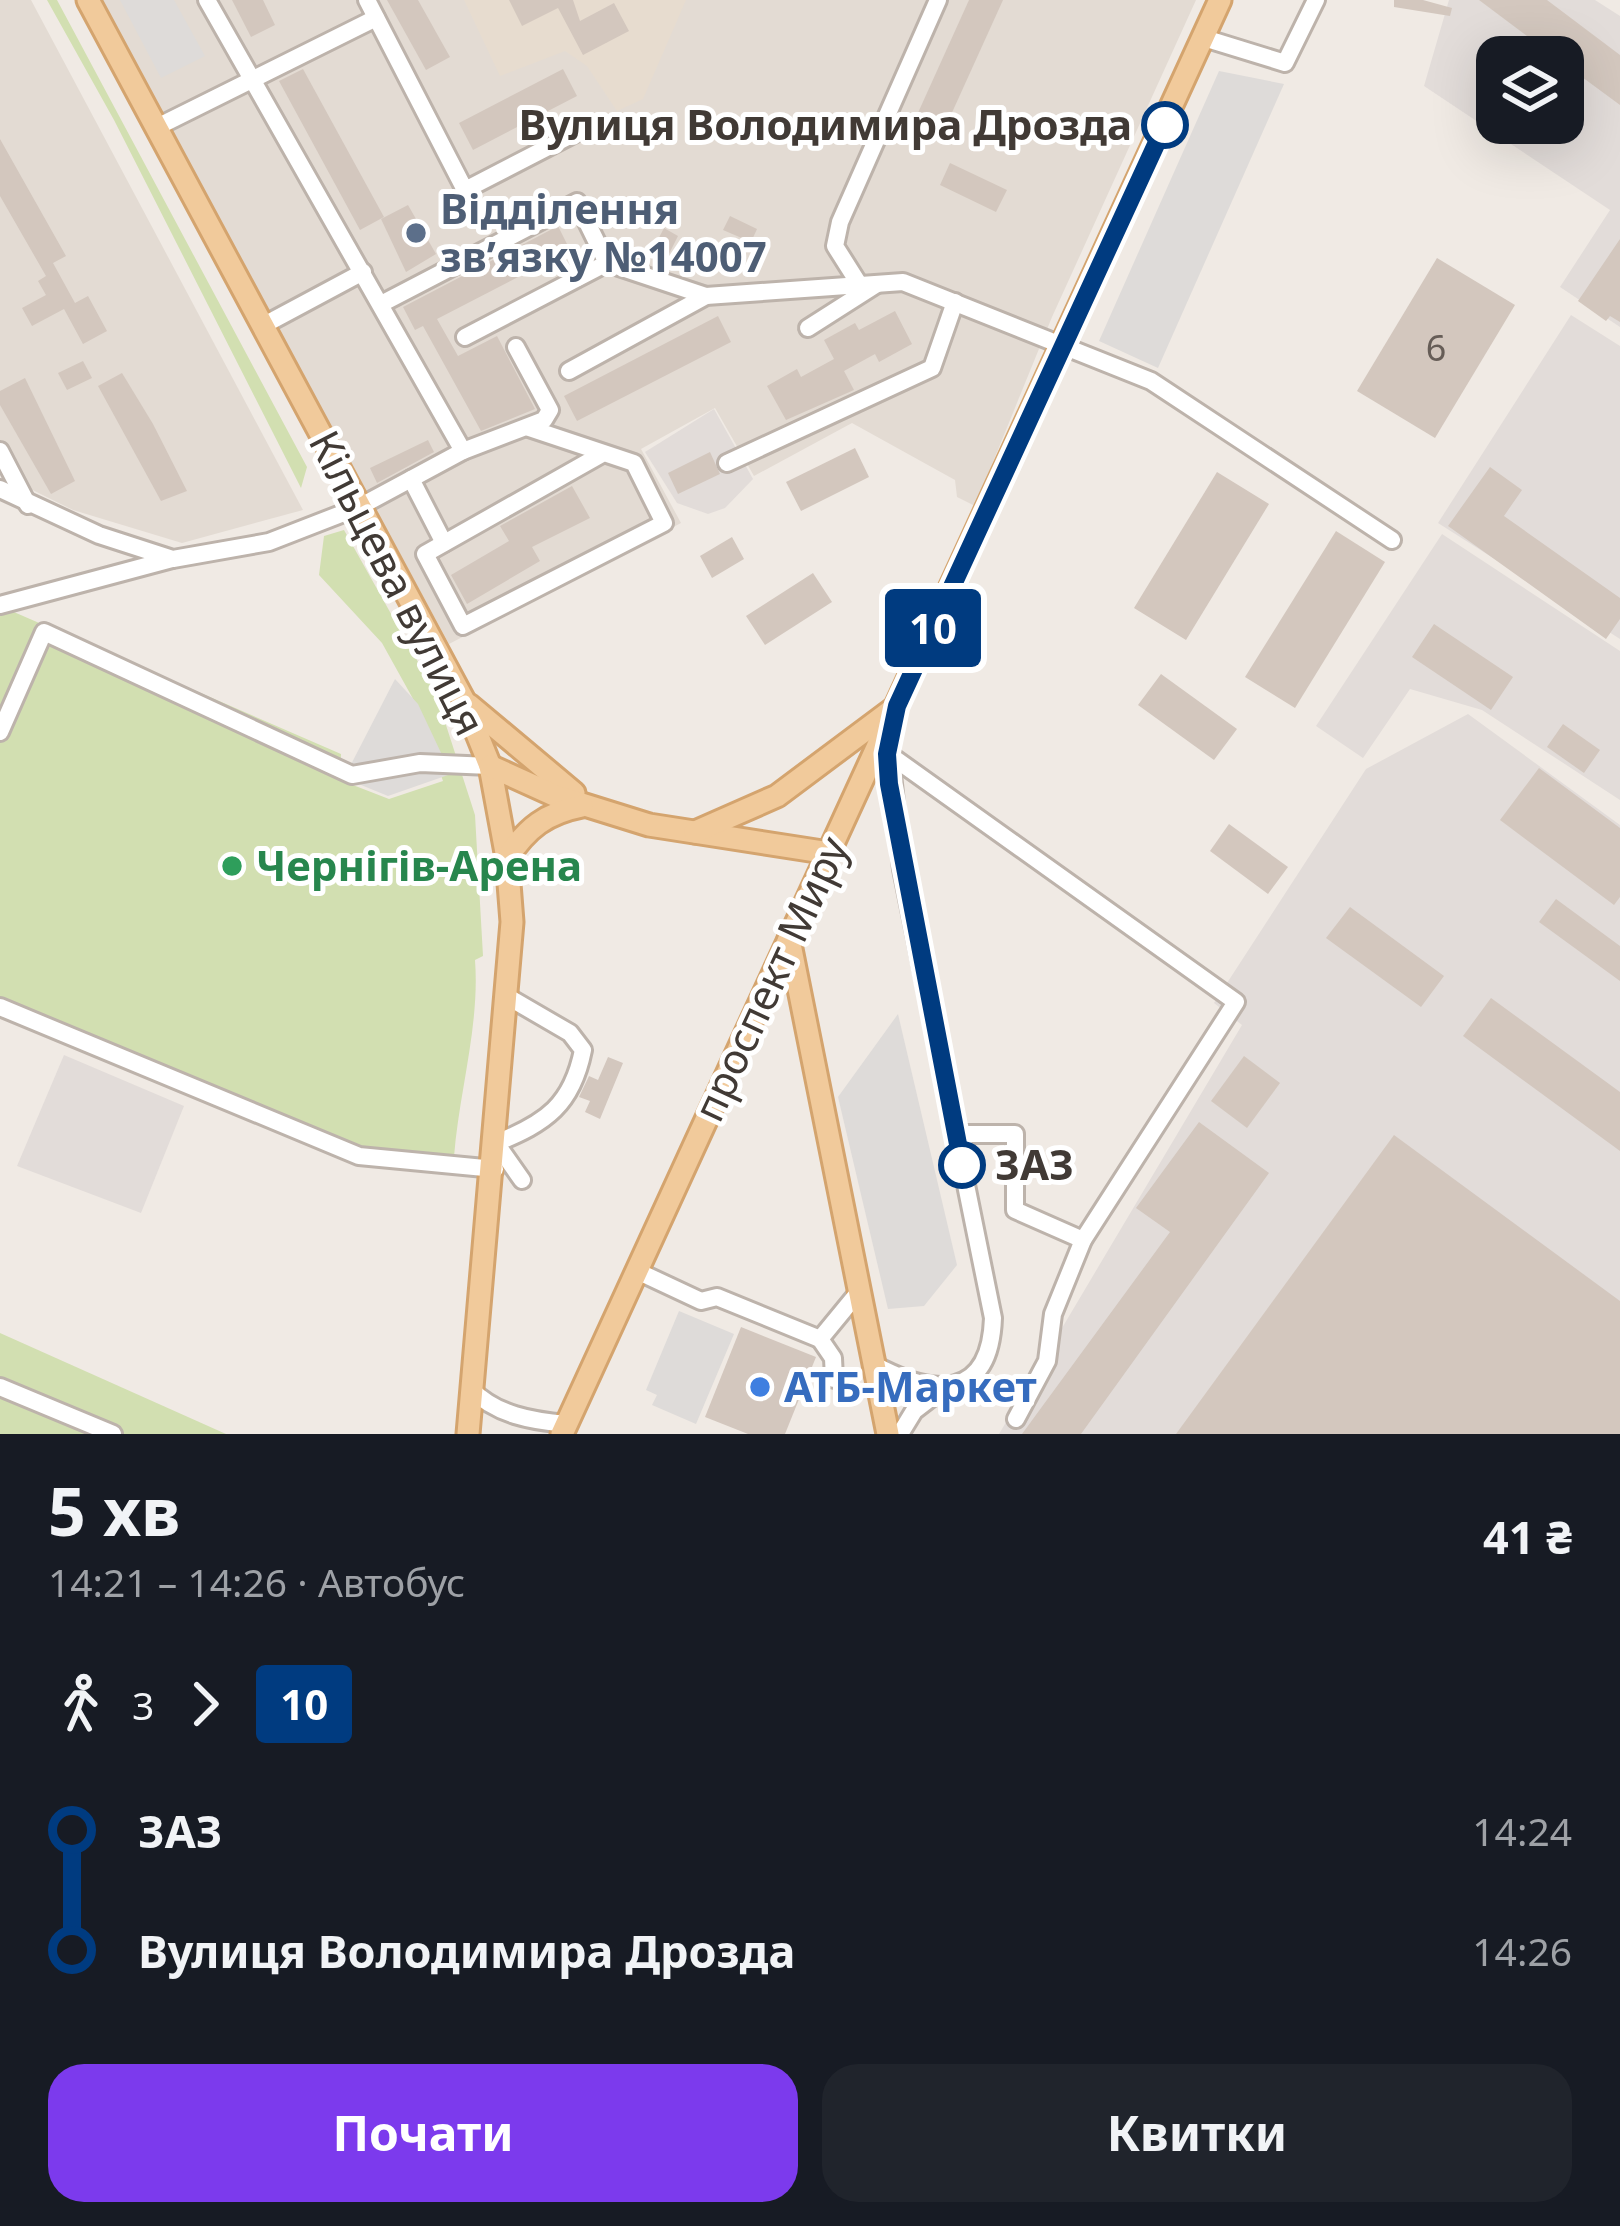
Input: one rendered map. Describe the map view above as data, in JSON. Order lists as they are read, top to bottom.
{
  "streets": {
    "main road": ["Кільцева вулиця", "проспект Миру"]
  },
  "places": [
    "Вулиця Володимира Дрозда",
    "Відділення зв’язку №14007",
    "Чернігів-Арена",
    "ЗАЗ",
    "АТБ-Маркет"
  ],
  "lines": ["bus line 10"],
  "house_numbers": ["6"],
  "page": {
    "on_map": "10",
    "heading": ["5 хв", "14:21 – 14:26 · Автобус", "41 ₴"],
    "legs": ["3", "10"],
    "list": [
      {
        "name": "ЗАЗ",
        "value": "14:24"
      },
      {
        "name": "Вулиця Володимира Дрозда",
        "value": "14:26"
      }
    ],
    "buttons": ["Почати", "Квитки"]
  }
}
